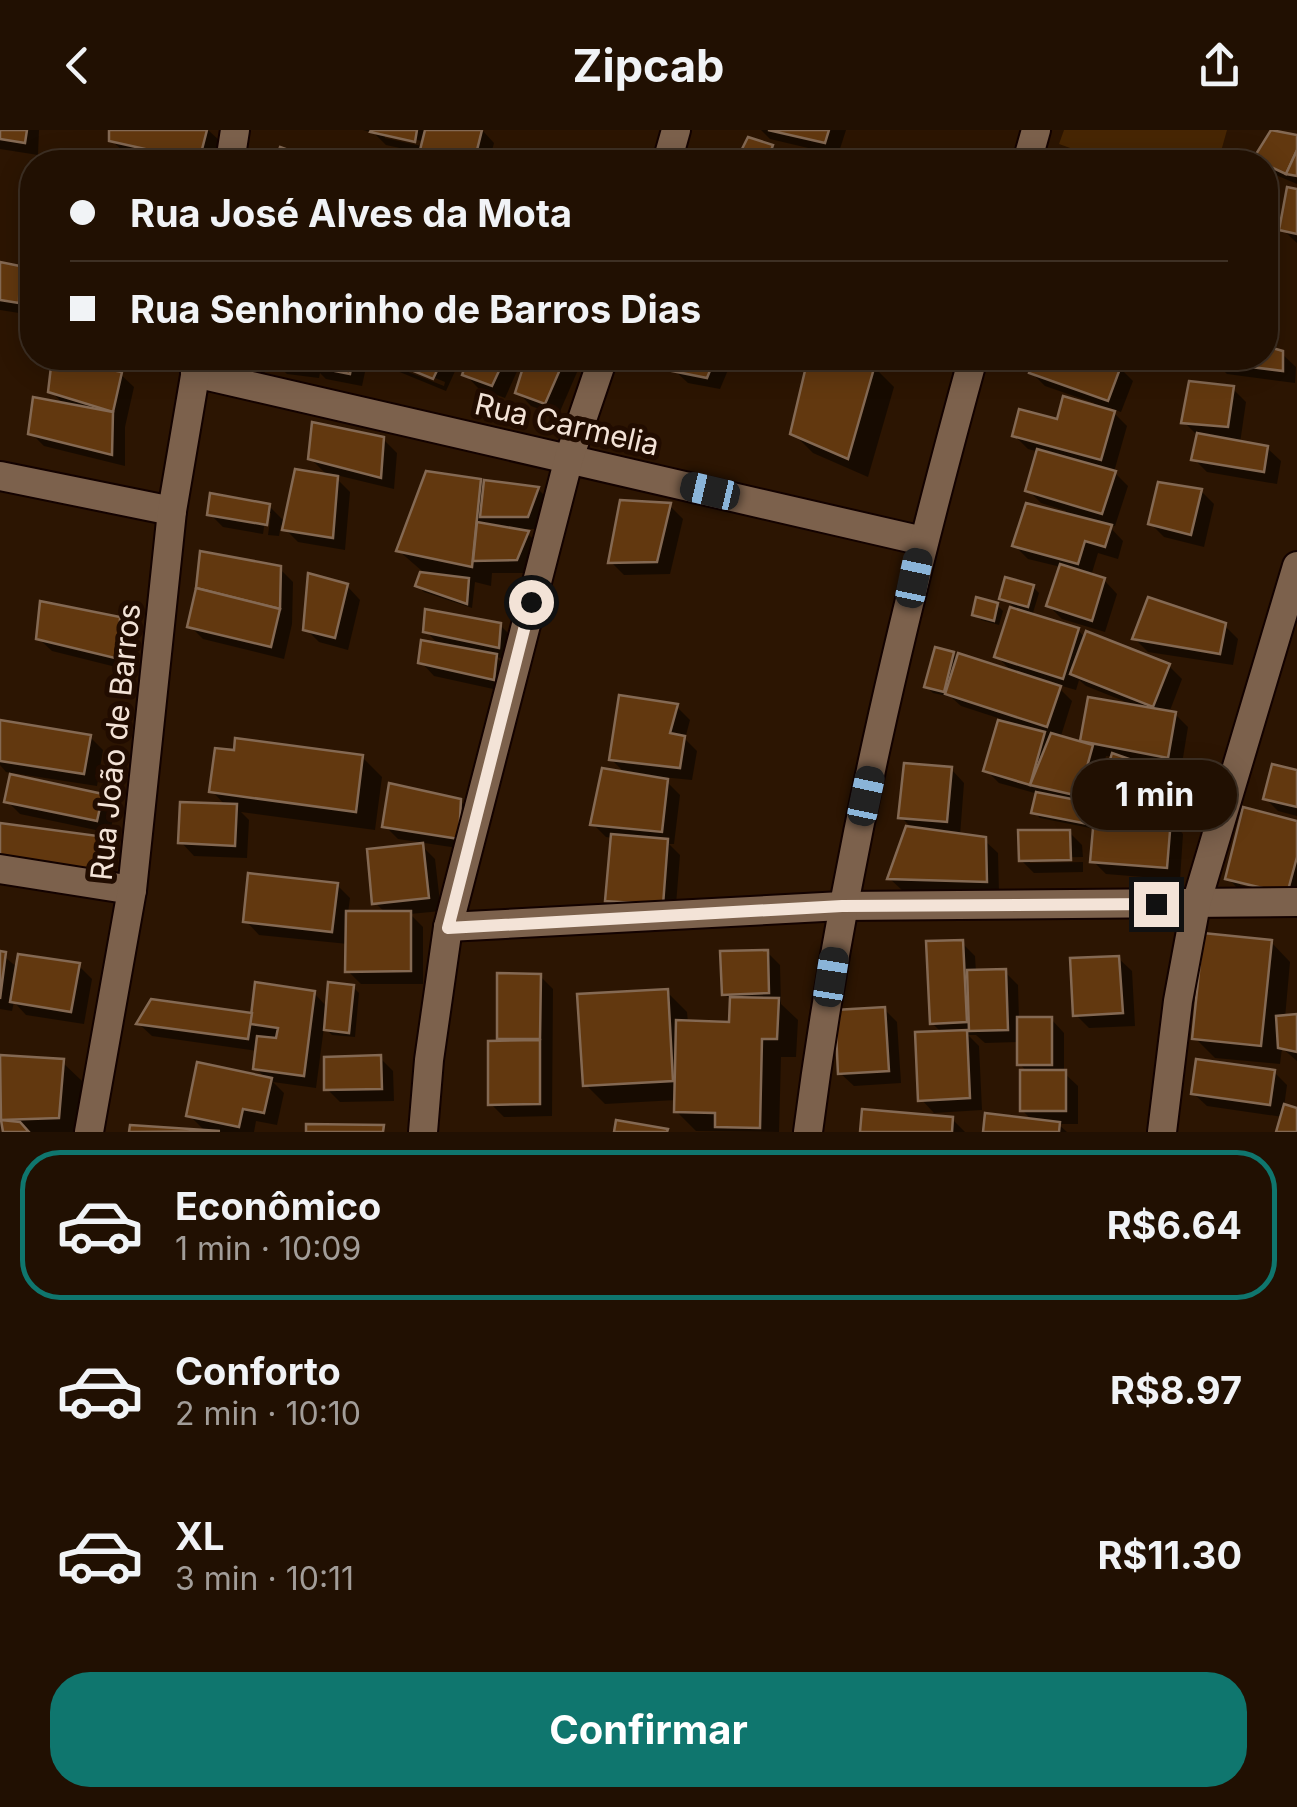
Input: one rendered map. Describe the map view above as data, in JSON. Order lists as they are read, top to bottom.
{
  "streets": {
    "street": ["Rua Carmelia", "Rua João de Barros"]
  },
  "page": {
    "header": "Zipcab",
    "banner": ["Rua José Alves da Mota", "Rua Senhorinho de Barros Dias"],
    "bubble": "1 min",
    "list": [
      {
        "name": "Econômico",
        "note": "1 min · 10:09",
        "value": "R$6.64"
      },
      {
        "name": "Conforto",
        "note": "2 min · 10:10",
        "value": "R$8.97"
      },
      {
        "name": "XL",
        "note": "3 min · 10:11",
        "value": "R$11.30"
      }
    ],
    "buttons": "Confirmar"
  }
}
